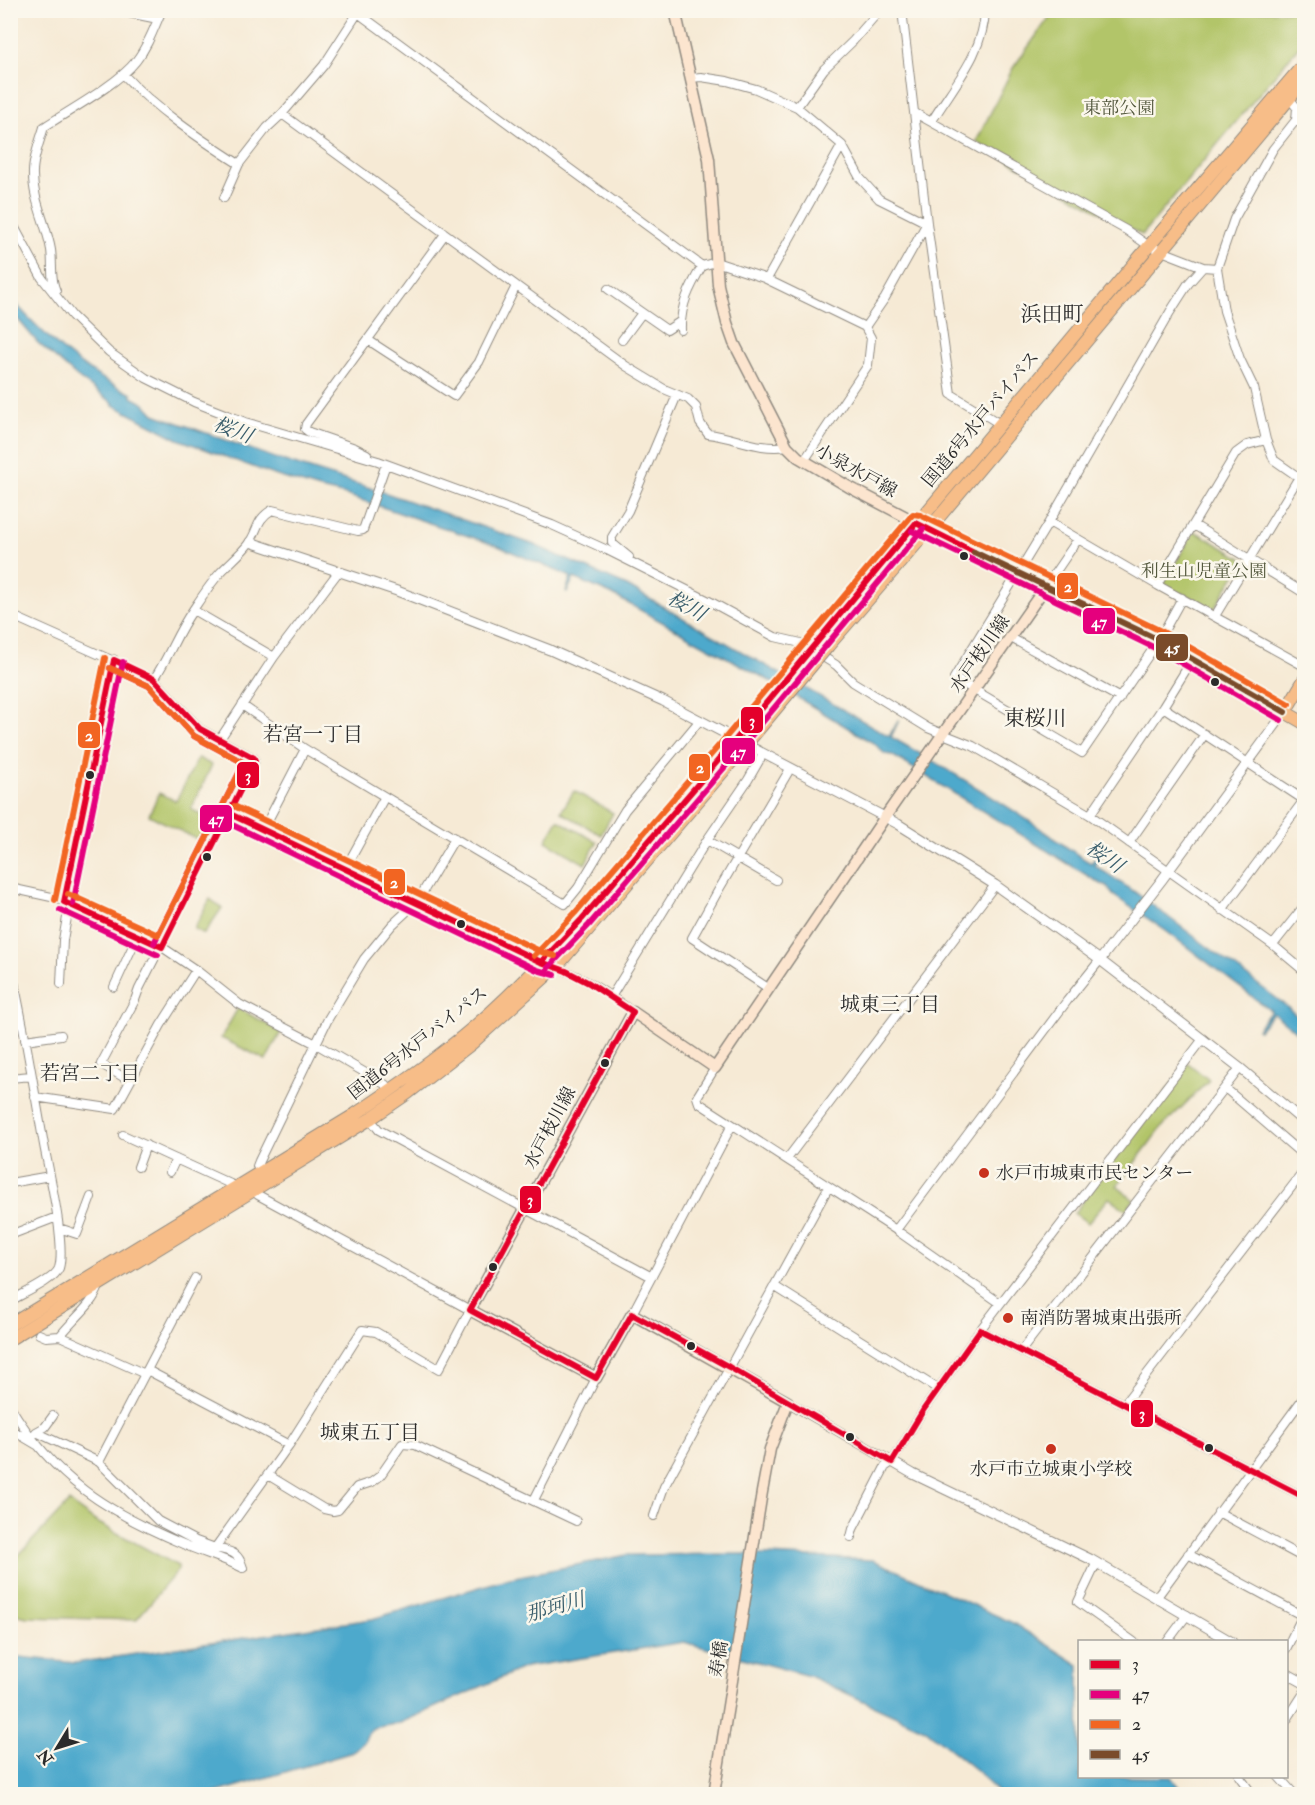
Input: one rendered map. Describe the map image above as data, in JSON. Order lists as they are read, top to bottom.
{
  "streets": {
    "highway": ["国道6号水戸バイパス"],
    "main road": ["小泉水戸線", "水戸枝川線", "寿橋"]
  },
  "crossings": [
    ["国道6号水戸バイパス", "小泉水戸線"],
    ["小泉水戸線", "水戸枝川線"]
  ],
  "districts": [
    "浜田町",
    "東桜川",
    "若宮一丁目",
    "城東三丁目",
    "若宮二丁目",
    "城東五丁目"
  ],
  "water": ["桜川", "那珂川"],
  "parks": ["東部公園", "利生山児童公園"],
  "places": ["水戸市城東市民センター", "南消防署城東出張所", "水戸市立城東小学校"],
  "lines": [
    "transit line 2",
    "transit line 3",
    "transit line 47",
    "transit line 45"
  ],
  "legend": [
    "3",
    "47",
    "2",
    "45"
  ],
  "north": "bottom left"
}
